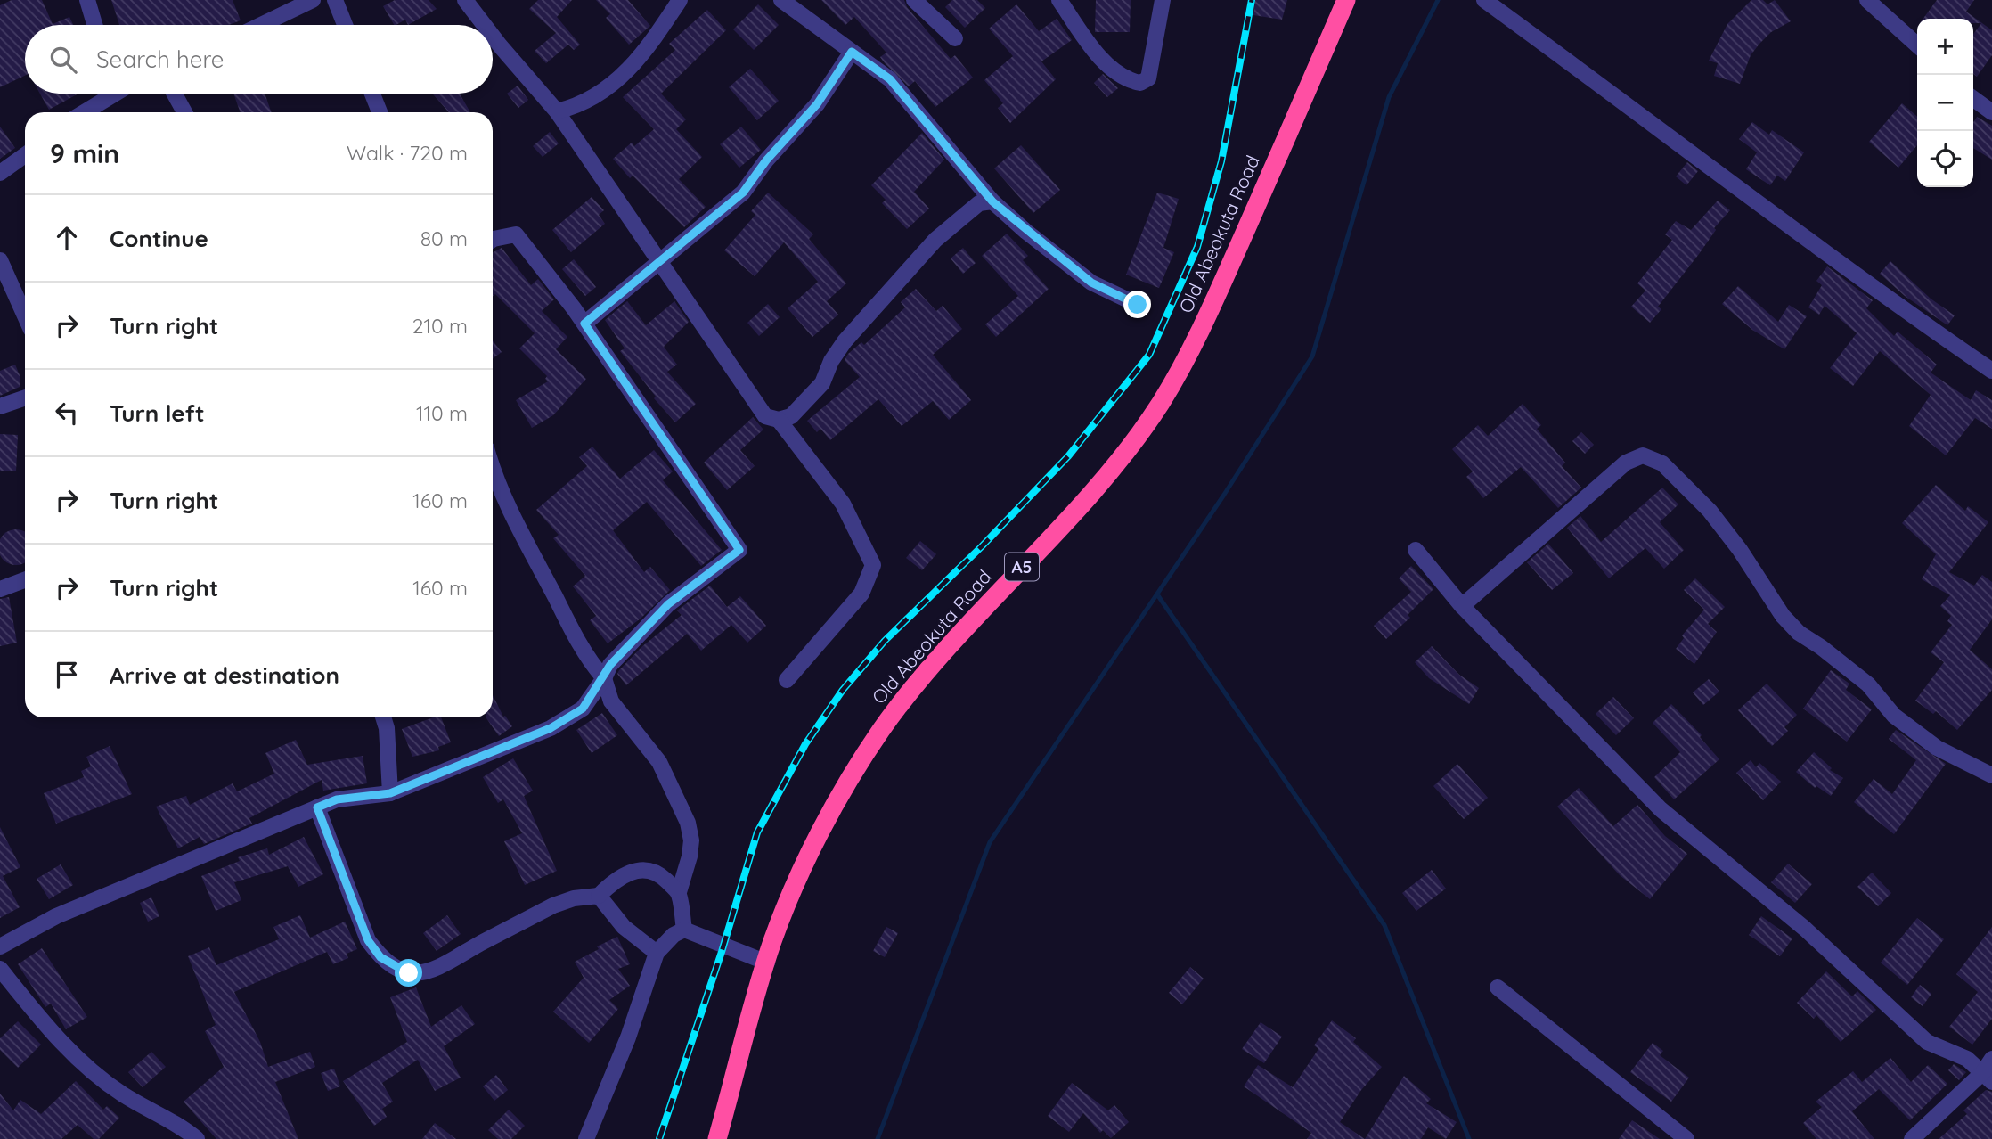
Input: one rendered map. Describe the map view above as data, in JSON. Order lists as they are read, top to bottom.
{
  "streets": {
    "highway": ["Old Abeokuta Road", "A5"]
  },
  "page": {
    "map_buttons": ["+", "−"],
    "search": "Search here",
    "heading": ["9 min", "Walk · 720 m"],
    "list": [
      ["Continue", "80 m"],
      ["Turn right", "210 m"],
      ["Turn left", "110 m"],
      ["Turn right", "160 m"],
      ["Turn right", "160 m"],
      "Arrive at destination"
    ]
  }
}
